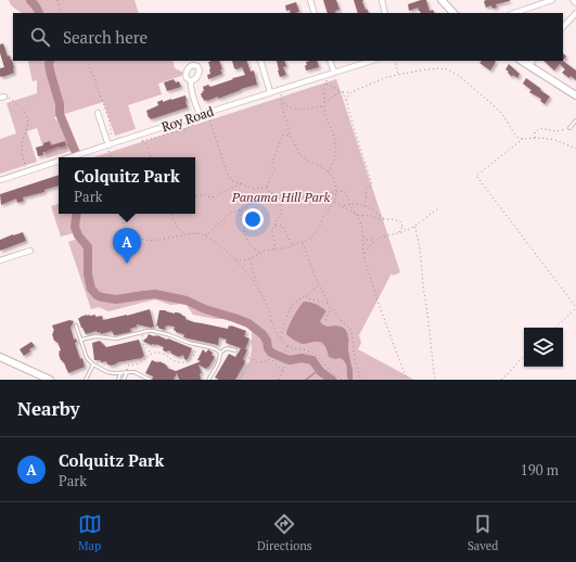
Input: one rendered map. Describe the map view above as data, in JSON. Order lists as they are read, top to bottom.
{
  "streets": {
    "street": ["Roy Road"]
  },
  "parks": ["Panama Hill Park"],
  "page": {
    "search": "Search here",
    "popup": ["Colquitz Park", "Park"],
    "pins": "A",
    "heading": "Nearby",
    "list": [
      {
        "mark": "A",
        "name": "Colquitz Park",
        "note": "Park",
        "value": "190 m"
      }
    ],
    "nav": ["Map", "Directions", "Saved"]
  }
}
